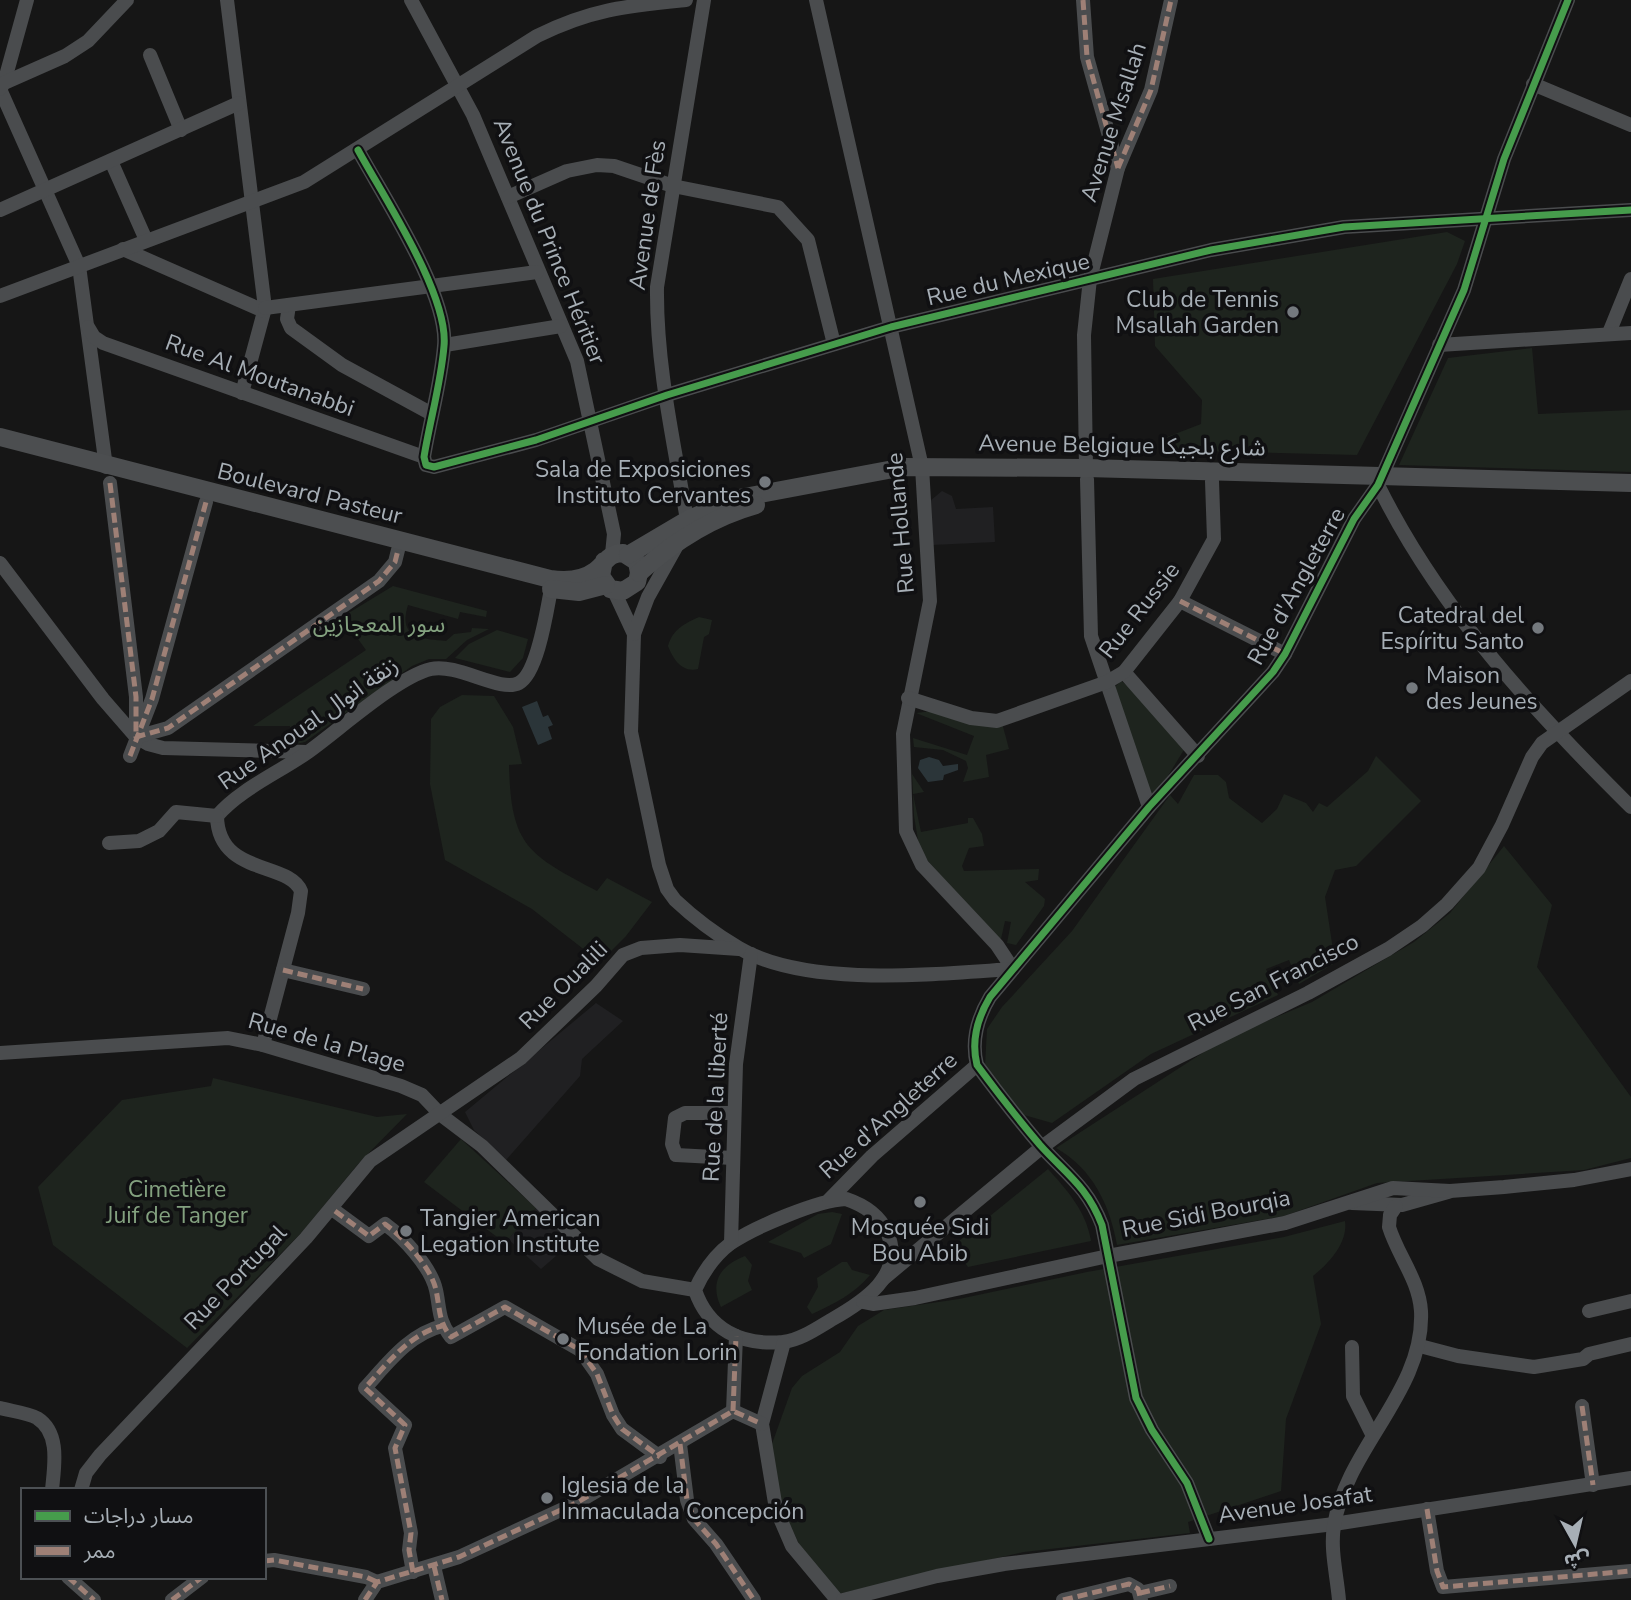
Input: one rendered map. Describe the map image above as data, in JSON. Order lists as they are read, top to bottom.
{
  "streets": {
    "main road": ["Avenue Belgique شارع بلجيكا", "Boulevard Pasteur"],
    "street": [
      "Avenue Msallah",
      "Avenue de Fès",
      "Avenue du Prince Héritier",
      "Rue du Mexique",
      "Rue Al Moutanabbi",
      "Rue Hollande",
      "Rue d'Angleterre",
      "Rue Russie",
      "Rue Anoual زنقة انوال",
      "Rue San Francisco",
      "Rue Oualili",
      "Rue de la Plage",
      "Rue de la liberté",
      "Rue Sidi Bourqia",
      "Rue Portugal",
      "Avenue Josafat"
    ]
  },
  "crossings": [
    ["Avenue Msallah", "Rue du Mexique"],
    ["Avenue Msallah", "Avenue Belgique شارع بلجيكا"],
    ["Avenue Msallah", "Rue d'Angleterre"],
    ["Avenue Msallah", "Rue Russie"],
    ["Avenue de Fès", "Rue du Mexique"],
    ["Avenue de Fès", "Avenue Belgique شارع بلجيكا"],
    ["Avenue du Prince Héritier", "Rue du Mexique"],
    ["Avenue du Prince Héritier", "Avenue Belgique شارع بلجيكا"],
    ["Avenue du Prince Héritier", "Boulevard Pasteur"],
    ["Rue du Mexique", "Rue Al Moutanabbi"],
    ["Rue du Mexique", "Rue Hollande"],
    ["Rue du Mexique", "Rue d'Angleterre"],
    ["Avenue Belgique شارع بلجيكا", "Boulevard Pasteur"],
    ["Avenue Belgique شارع بلجيكا", "Rue Hollande"],
    ["Avenue Belgique شارع بلجيكا", "Rue d'Angleterre"],
    ["Avenue Belgique شارع بلجيكا", "Rue Russie"],
    ["Rue Hollande", "Rue d'Angleterre"],
    ["Rue Hollande", "Rue Russie"],
    ["Rue d'Angleterre", "Rue San Francisco"],
    ["Rue d'Angleterre", "Rue de la Plage"],
    ["Rue d'Angleterre", "Rue de la liberté"],
    ["Rue d'Angleterre", "Rue Sidi Bourqia"],
    ["Rue d'Angleterre", "Avenue Josafat"],
    ["Rue Anoual زنقة انوال", "Rue de la Plage"],
    ["Rue San Francisco", "Rue de la Plage"],
    ["Rue San Francisco", "Rue de la liberté"],
    ["Rue San Francisco", "Rue Sidi Bourqia"],
    ["Rue Oualili", "Rue de la Plage"],
    ["Rue Oualili", "Rue de la liberté"],
    ["Rue Oualili", "Rue Portugal"],
    ["Rue de la Plage", "Rue de la liberté"],
    ["Rue de la Plage", "Rue Sidi Bourqia"],
    ["Rue de la Plage", "Rue Portugal"],
    ["Rue de la liberté", "Rue Sidi Bourqia"]
  ],
  "parks": ["سور المعجازين", "Cimetière Juif de Tanger"],
  "places": [
    "Club de Tennis Msallah Garden",
    "Sala de Exposiciones Instituto Cervantes",
    "Catedral del Espíritu Santo",
    "Maison des Jeunes",
    "Mosquée Sidi Bou Abib",
    "Tangier American Legation Institute",
    "Musée de La Fondation Lorin",
    "Iglesia de la Inmaculada Concepción"
  ],
  "legend": ["مسار دراجات", "ممر"],
  "north": "bottom"
}
